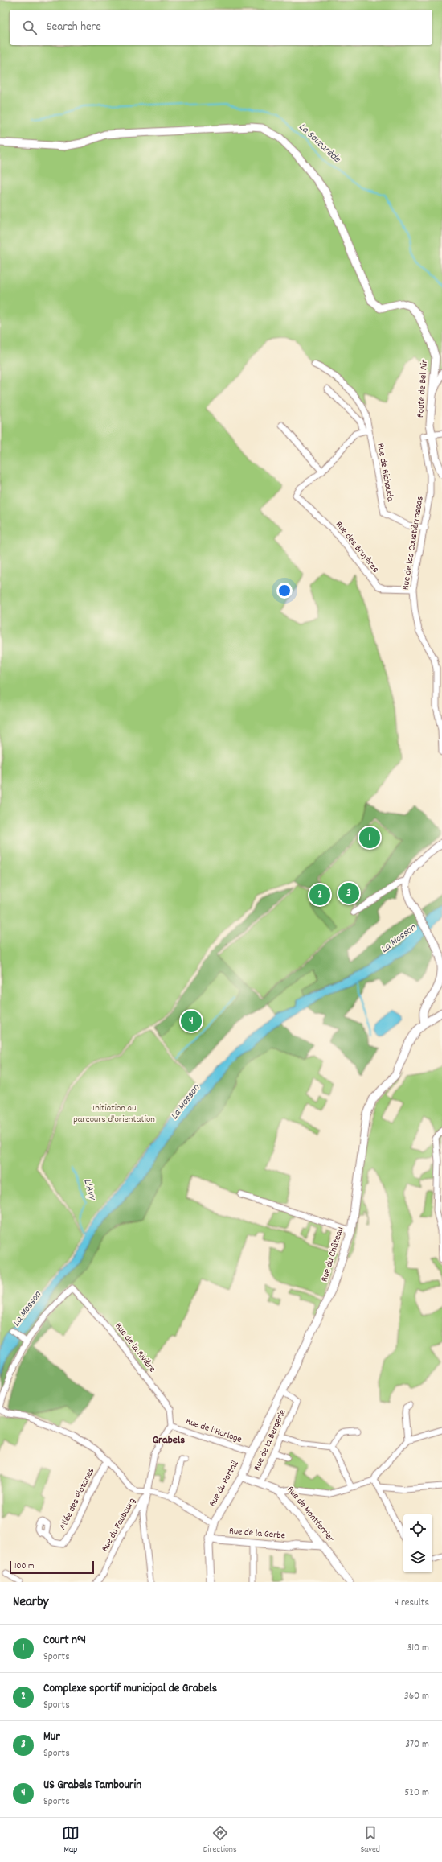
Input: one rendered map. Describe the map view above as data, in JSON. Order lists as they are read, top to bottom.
{
  "streets": {
    "street": [
      "Route de Bel Air",
      "Rue de Richauda",
      "Rue de las Coustièrrassas",
      "Rue des Bruyères",
      "Rue du Château",
      "Rue de la Rivière",
      "Rue de l'Horloge",
      "Rue de la Bergerie",
      "Rue du Portail",
      "Allée des Platanes",
      "Rue de Montferrier",
      "Rue du Faubourg",
      "Rue de la Gerbe"
    ]
  },
  "crossings": [
    ["Route de Bel Air", "Rue de las Coustièrrassas"],
    ["Rue de Richauda", "Rue de las Coustièrrassas"],
    ["Rue de las Coustièrrassas", "Rue des Bruyères"],
    ["Rue du Château", "Rue de l'Horloge"],
    ["Rue du Château", "Rue de la Bergerie"],
    ["Rue du Château", "Rue du Portail"],
    ["Rue de la Rivière", "Rue de l'Horloge"],
    ["Rue de l'Horloge", "Rue du Portail"],
    ["Rue de la Bergerie", "Rue de Montferrier"],
    ["Rue du Portail", "Rue de Montferrier"],
    ["Rue du Portail", "Rue de la Gerbe"],
    ["Rue de Montferrier", "Rue de la Gerbe"]
  ],
  "districts": ["Grabels"],
  "water": ["La Soucarède", "La Mosson", "L'Avy"],
  "parks": ["Initiation au parcours d'orientation"],
  "scale_bar": "100 m",
  "page": {
    "search": "Search here",
    "pins": [
      "1",
      "3",
      "2",
      "4"
    ],
    "scale": "100 m",
    "heading": ["Nearby", "4 results"],
    "list": [
      {
        "mark": "1",
        "name": "Court n°4",
        "note": "Sports",
        "value": "310 m"
      },
      {
        "mark": "2",
        "name": "Complexe sportif municipal de Grabels",
        "note": "Sports",
        "value": "360 m"
      },
      {
        "mark": "3",
        "name": "Mur",
        "note": "Sports",
        "value": "370 m"
      },
      {
        "mark": "4",
        "name": "US Grabels Tambourin",
        "note": "Sports",
        "value": "520 m"
      }
    ],
    "nav": ["Map", "Directions", "Saved"]
  }
}
